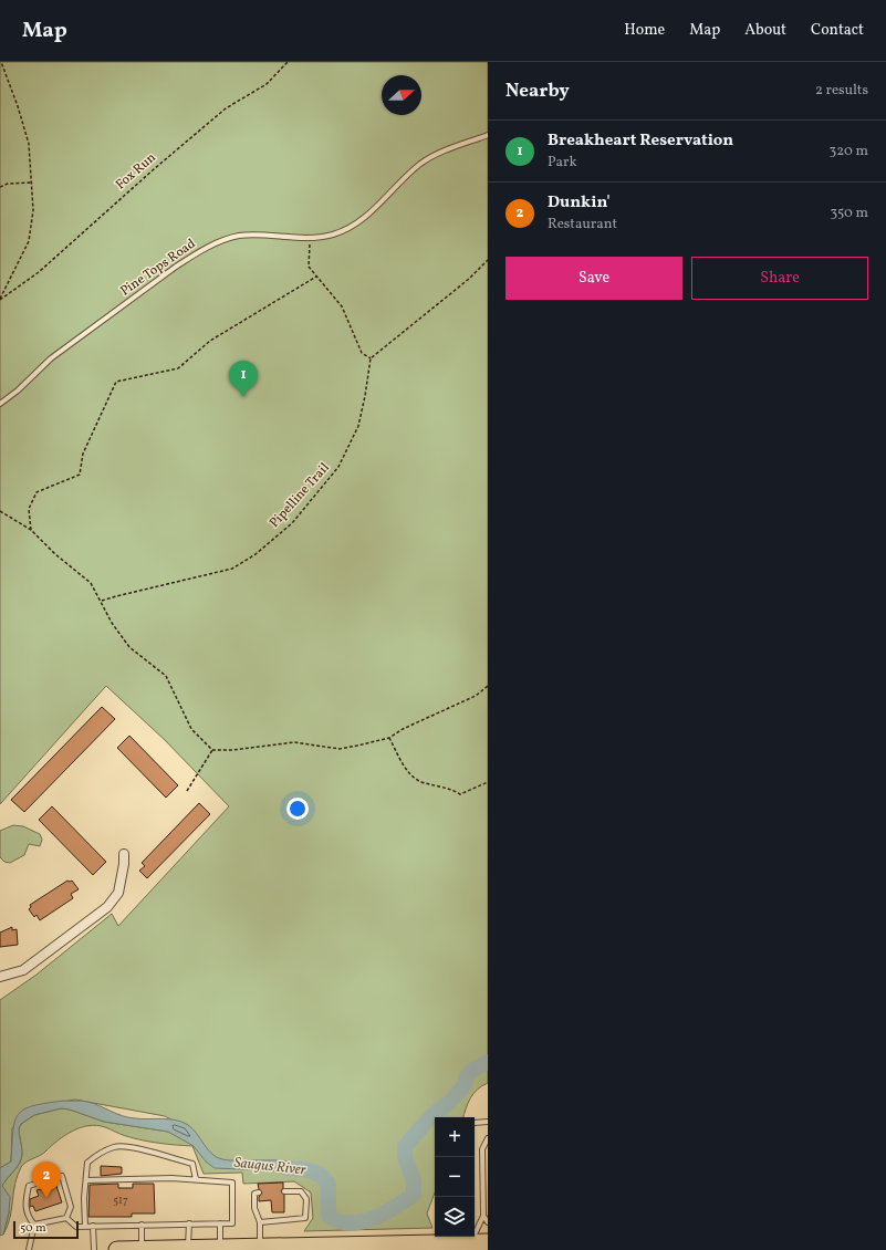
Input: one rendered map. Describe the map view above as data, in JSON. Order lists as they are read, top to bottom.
{
  "streets": {
    "lane": ["Pine Tops Road"],
    "path": ["Fox Run", "Pipelline Trail"]
  },
  "water": ["Saugus River"],
  "house_numbers": ["517"],
  "scale_bar": "50 m",
  "north": "right",
  "page": {
    "header": "Map",
    "nav": [
      "Home",
      "Map",
      "About",
      "Contact"
    ],
    "heading": ["Nearby", "2 results"],
    "list": [
      {
        "mark": "1",
        "name": "Breakheart Reservation",
        "note": "Park",
        "value": "320 m"
      },
      {
        "mark": "2",
        "name": "Dunkin'",
        "note": "Restaurant",
        "value": "350 m"
      }
    ],
    "buttons": ["Save", "Share"],
    "pins": ["1", "2"],
    "map_buttons": ["+", "−"],
    "scale": "50 m"
  }
}
